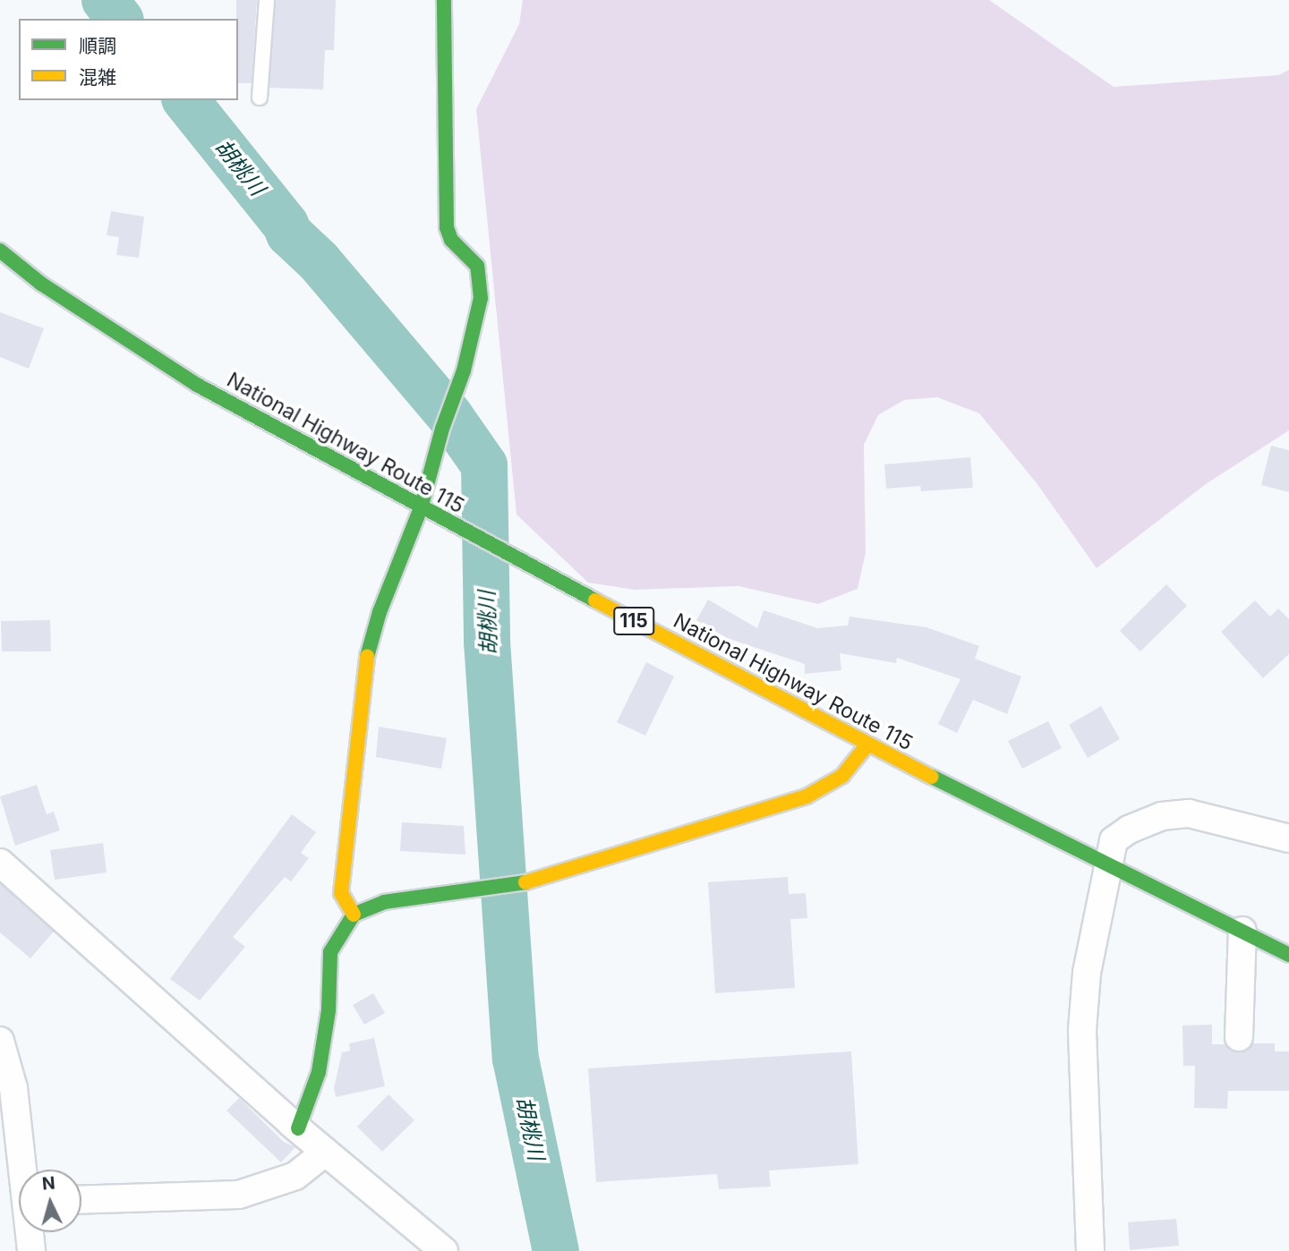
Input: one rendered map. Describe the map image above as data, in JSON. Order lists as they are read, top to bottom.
{
  "streets": {
    "main road": ["National Highway Route 115", "115"]
  },
  "water": ["胡桃川"],
  "legend": ["順調", "混雑"],
  "north": "top"
}
